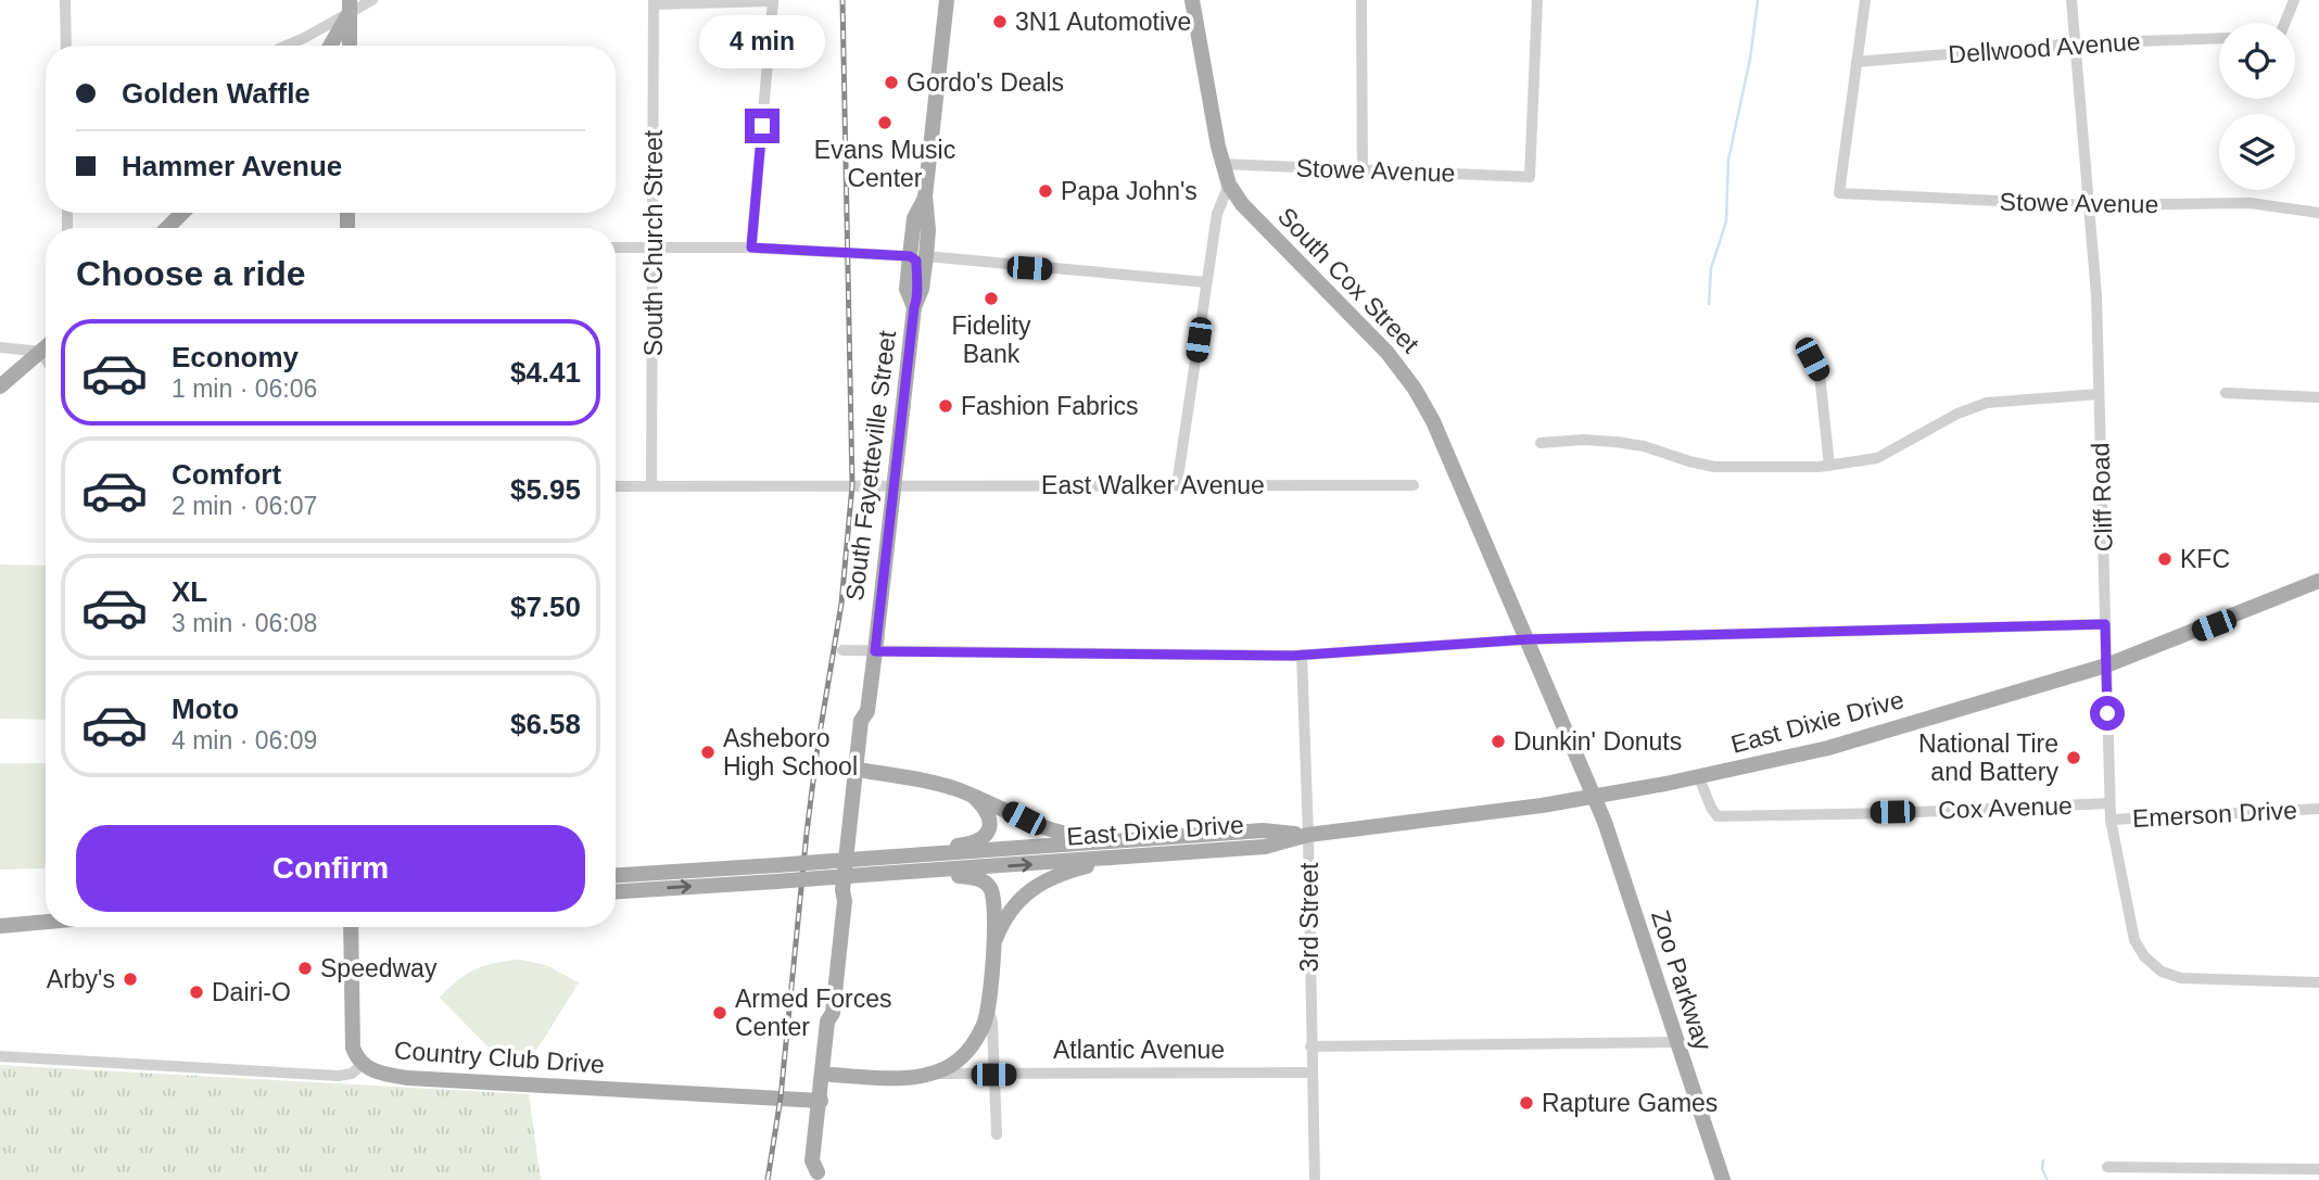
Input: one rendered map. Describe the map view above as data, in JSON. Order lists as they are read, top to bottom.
{
  "streets": {
    "main road": [
      "South Cox Street",
      "South Fayetteville Street",
      "East Dixie Drive",
      "Zoo Parkway",
      "Atlantic Avenue",
      "Country Club Drive"
    ],
    "street": [
      "Dellwood Avenue",
      "Stowe Avenue",
      "South Church Street",
      "East Walker Avenue",
      "Cliff Road",
      "Cox Avenue",
      "Emerson Drive",
      "3rd Street"
    ]
  },
  "crossings": [
    ["Dellwood Avenue", "Stowe Avenue"],
    ["Dellwood Avenue", "Cliff Road"],
    ["Stowe Avenue", "South Cox Street"],
    ["Stowe Avenue", "Cliff Road"],
    ["South Church Street", "East Walker Avenue"],
    ["South Cox Street", "East Dixie Drive"],
    ["South Cox Street", "Zoo Parkway"],
    ["South Fayetteville Street", "East Walker Avenue"],
    ["South Fayetteville Street", "Atlantic Avenue"],
    ["South Fayetteville Street", "Country Club Drive"],
    ["Cliff Road", "East Dixie Drive"],
    ["Cliff Road", "Cox Avenue"],
    ["Cliff Road", "Emerson Drive"],
    ["East Dixie Drive", "Cox Avenue"],
    ["East Dixie Drive", "3rd Street"],
    ["East Dixie Drive", "Zoo Parkway"],
    ["3rd Street", "Atlantic Avenue"]
  ],
  "places": [
    "3N1 Automotive",
    "Gordo's Deals",
    "Evans Music Center",
    "Papa John's",
    "Fidelity Bank",
    "Fashion Fabrics",
    "KFC",
    "Dunkin' Donuts",
    "Asheboro High School",
    "National Tire and Battery",
    "Speedway",
    "Arby's",
    "Dairi-O",
    "Armed Forces Center",
    "Rapture Games"
  ],
  "page": {
    "bubble": "4 min",
    "banner": ["Golden Waffle", "Hammer Avenue"],
    "heading": "Choose a ride",
    "list": [
      {
        "name": "Economy",
        "note": "1 min · 06:06",
        "value": "$4.41"
      },
      {
        "name": "Comfort",
        "note": "2 min · 06:07",
        "value": "$5.95"
      },
      {
        "name": "XL",
        "note": "3 min · 06:08",
        "value": "$7.50"
      },
      {
        "name": "Moto",
        "note": "4 min · 06:09",
        "value": "$6.58"
      }
    ],
    "buttons": "Confirm"
  }
}
